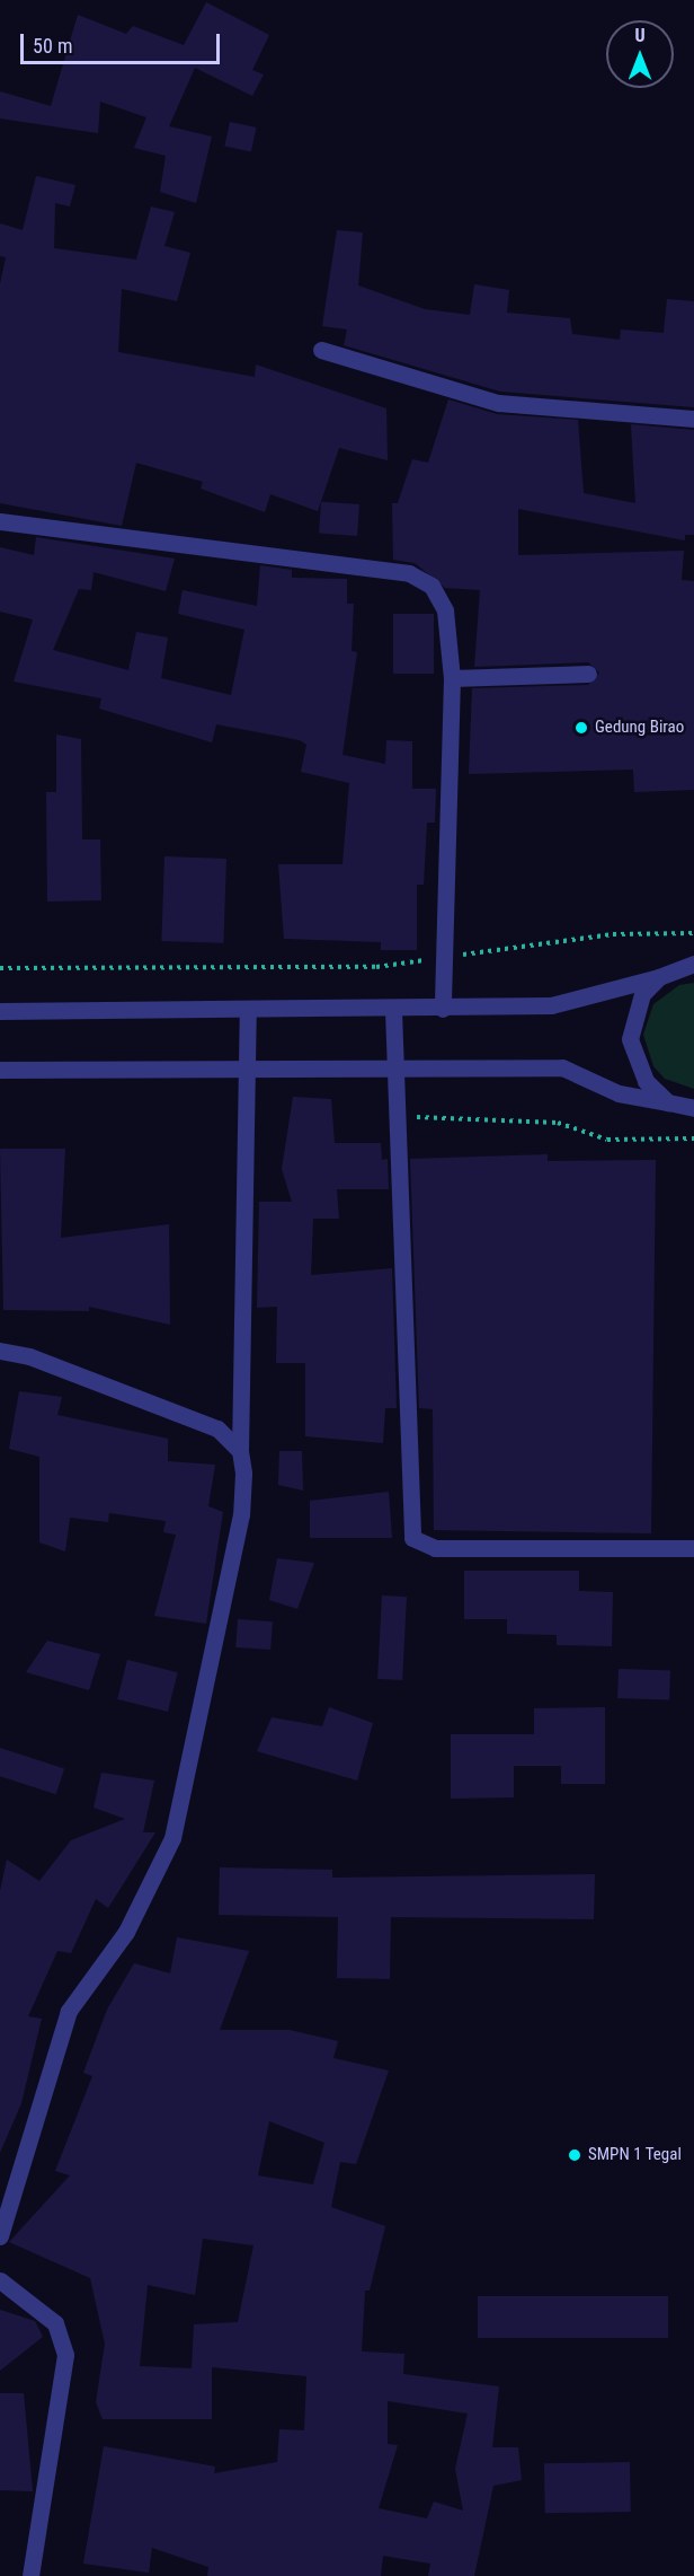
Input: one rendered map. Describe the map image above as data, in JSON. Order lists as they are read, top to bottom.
{
  "places": ["Gedung Birao", "SMPN 1 Tegal"],
  "scale_bar": "50 m",
  "north": "top"
}
